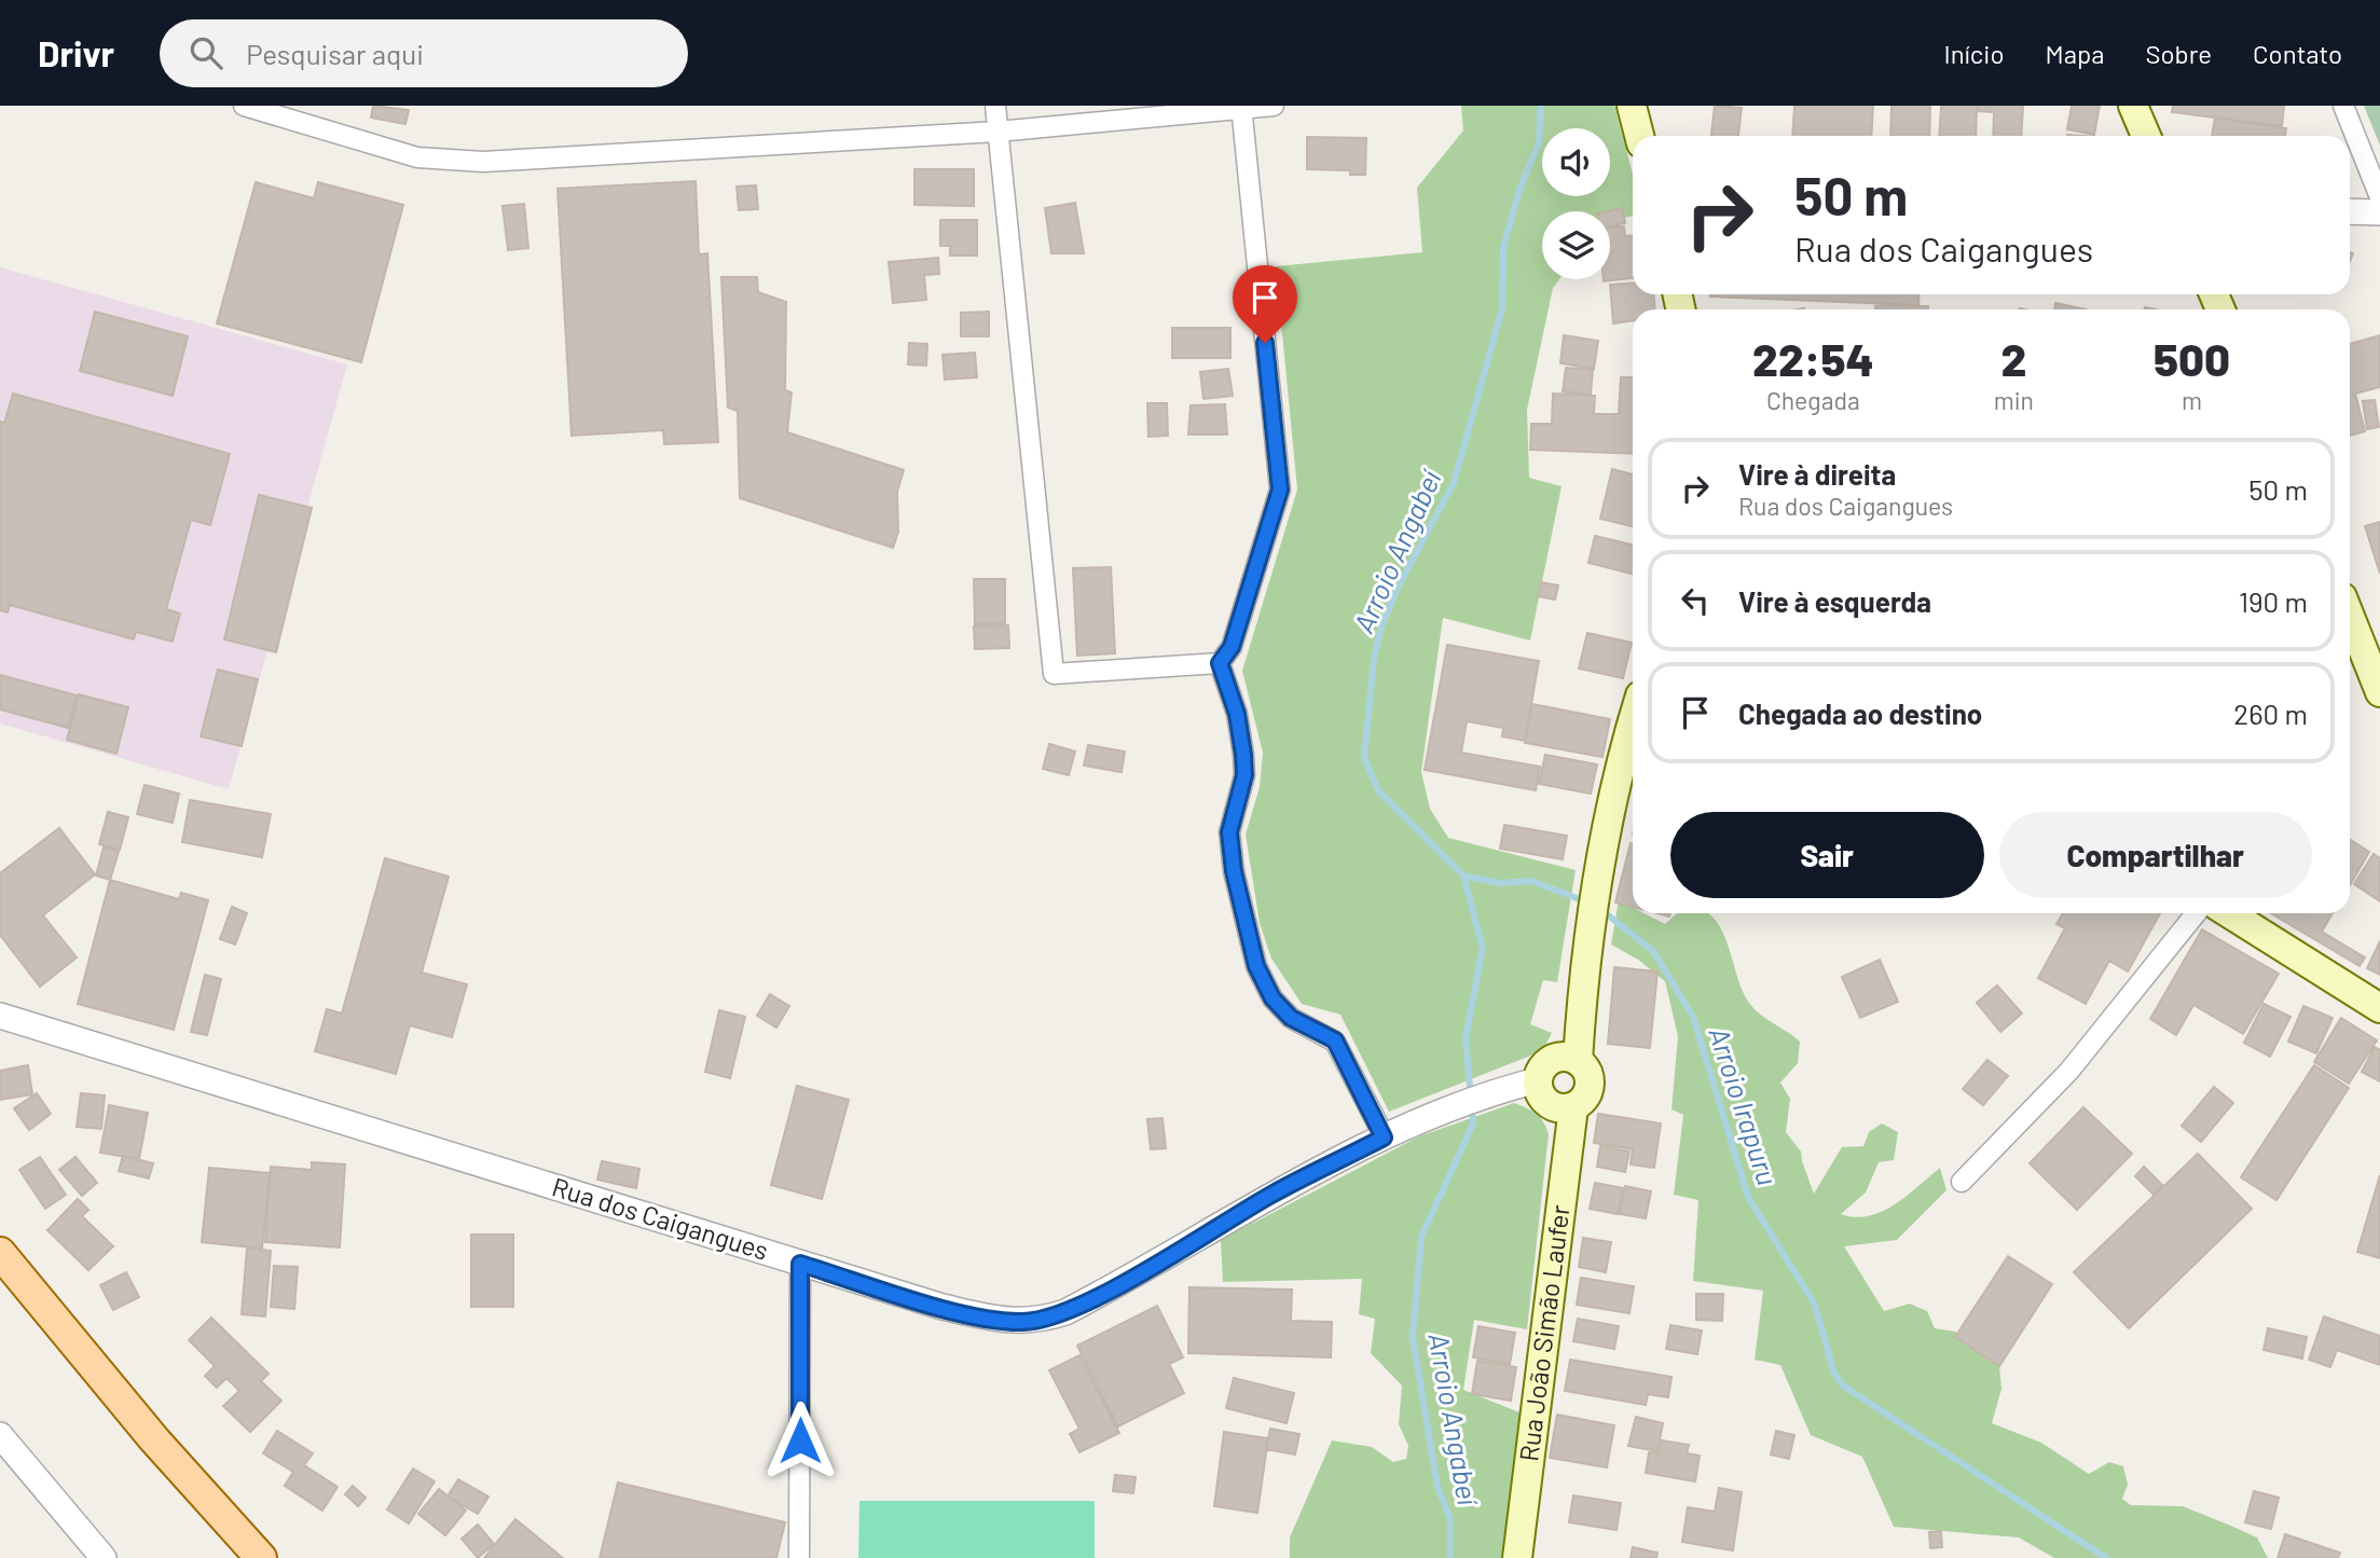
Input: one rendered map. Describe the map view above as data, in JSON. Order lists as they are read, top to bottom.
{
  "streets": {
    "main road": ["Rua João Simão Laufer"],
    "street": ["Rua dos Caigangues"]
  },
  "crossings": [
    ["Rua dos Caigangues", "Rua João Simão Laufer"]
  ],
  "water": ["Arroio Angabeí", "Arroio Irapuru"],
  "page": {
    "header": "Drivr",
    "search": "Pesquisar aqui",
    "nav": [
      "Início",
      "Mapa",
      "Sobre",
      "Contato"
    ],
    "turn": ["50 m", "Rua dos Caigangues"],
    "eta": [
      "22:54",
      "Chegada",
      "2",
      "min",
      "500",
      "m"
    ],
    "list": [
      {
        "name": "Vire à direita",
        "note": "Rua dos Caigangues",
        "value": "50 m"
      },
      {
        "name": "Vire à esquerda",
        "value": "190 m"
      },
      {
        "name": "Chegada ao destino",
        "value": "260 m"
      }
    ],
    "buttons": ["Sair", "Compartilhar"]
  }
}
